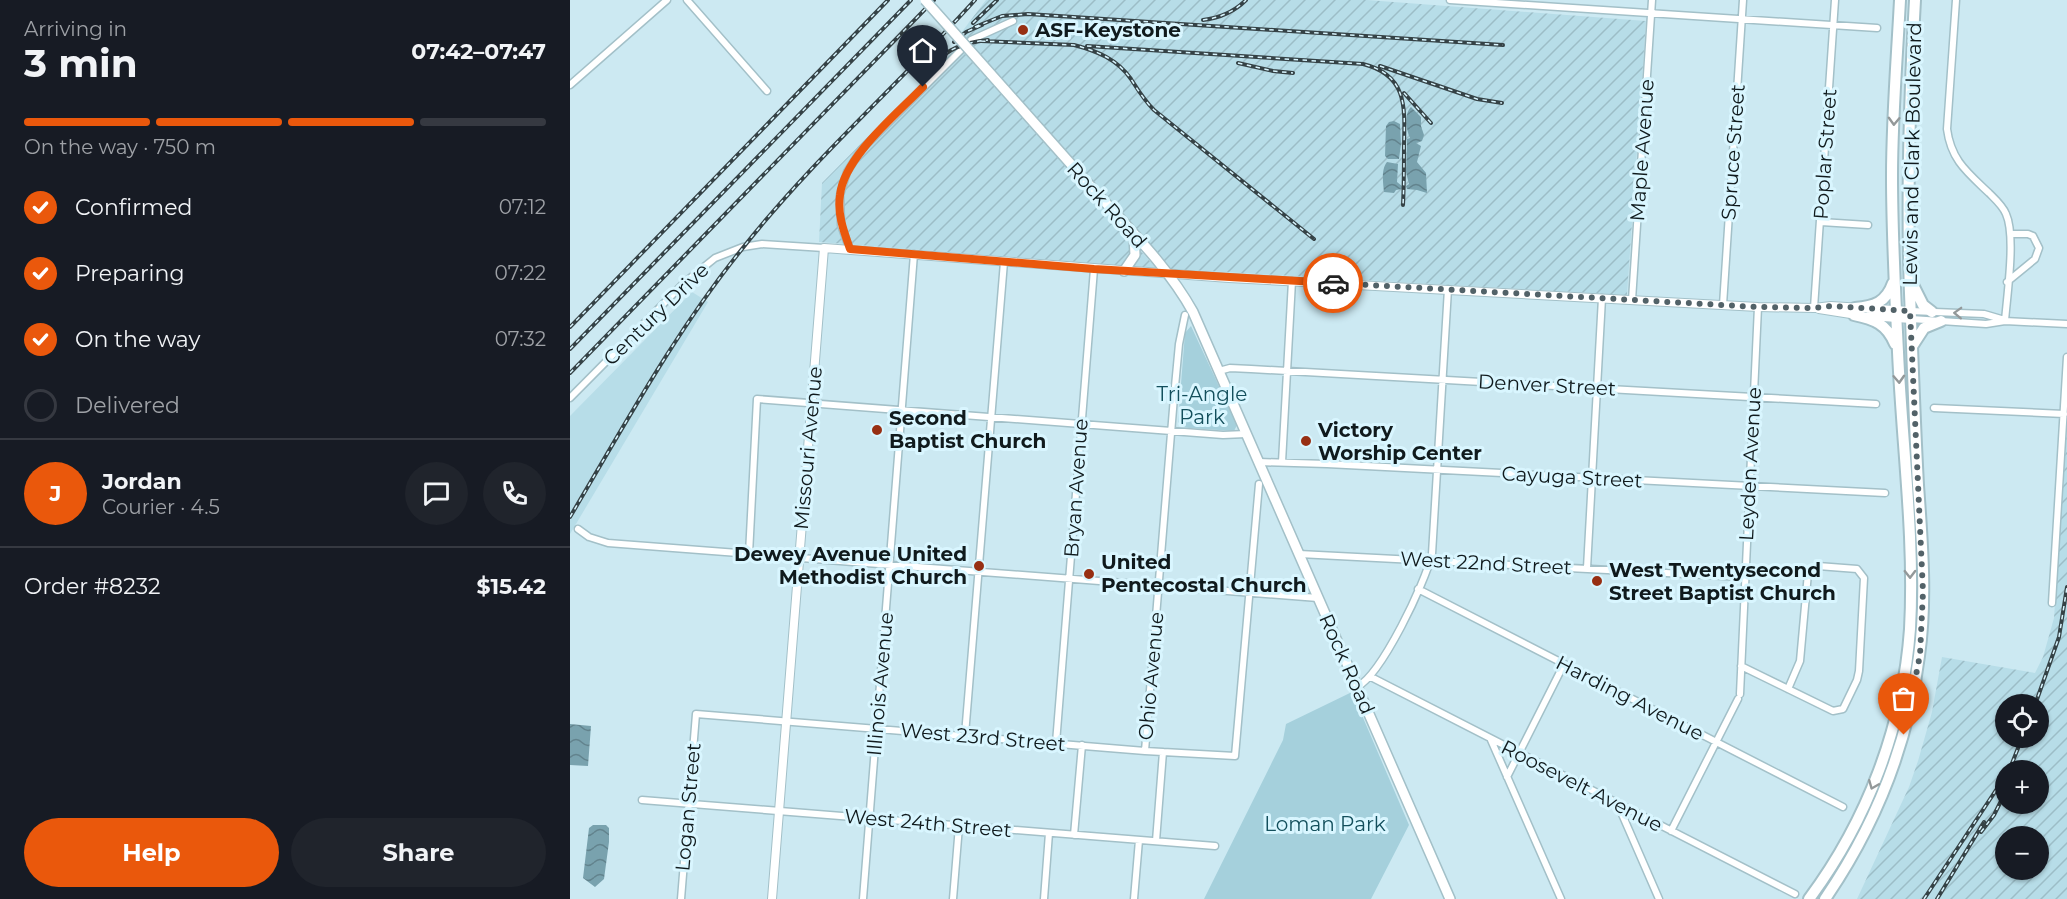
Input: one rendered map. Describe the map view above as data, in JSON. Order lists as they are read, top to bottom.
{
  "streets": {
    "highway": ["Lewis and Clark Boulevard"],
    "main road": ["Rock Road"],
    "street": [
      "Maple Avenue",
      "Spruce Street",
      "Poplar Street",
      "Century Drive",
      "Denver Street",
      "Missouri Avenue",
      "Leyden Avenue",
      "Cayuga Street",
      "Bryan Avenue",
      "West 22nd Street",
      "Ohio Avenue",
      "Illinois Avenue",
      "Harding Avenue",
      "West 23rd Street",
      "Roosevelt Avenue",
      "Logan Street",
      "West 24th Street"
    ]
  },
  "crossings": [
    ["Rock Road", "Denver Street"],
    ["Rock Road", "Cayuga Street"],
    ["Rock Road", "West 22nd Street"],
    ["Century Drive", "Missouri Avenue"],
    ["Denver Street", "Leyden Avenue"],
    ["Missouri Avenue", "West 23rd Street"],
    ["Missouri Avenue", "West 24th Street"],
    ["Leyden Avenue", "Cayuga Street"],
    ["Leyden Avenue", "West 22nd Street"],
    ["Leyden Avenue", "Harding Avenue"],
    ["Bryan Avenue", "West 23rd Street"],
    ["Ohio Avenue", "West 23rd Street"],
    ["Ohio Avenue", "West 24th Street"],
    ["Illinois Avenue", "West 23rd Street"],
    ["Illinois Avenue", "West 24th Street"],
    ["West 23rd Street", "Logan Street"],
    ["Logan Street", "West 24th Street"]
  ],
  "parks": ["Tri-Angle Park", "Loman Park"],
  "places": [
    "ASF-Keystone",
    "Second Baptist Church",
    "Victory Worship Center",
    "Dewey Avenue United Methodist Church",
    "United Pentecostal Church",
    "West Twentysecond Street Baptist Church"
  ],
  "page": {
    "heading": ["3 min", "Arriving in", "07:42–07:47"],
    "panel": [
      "Jordan",
      "Courier · 4.5",
      "Order #8232",
      "$15.42"
    ],
    "bar": "On the way · 750 m",
    "list": [
      ["Confirmed", "07:12"],
      ["Preparing", "07:22"],
      ["On the way", "07:32"],
      "Delivered"
    ],
    "round": "J",
    "map_buttons": ["+", "−"],
    "buttons": ["Help", "Share"]
  }
}
